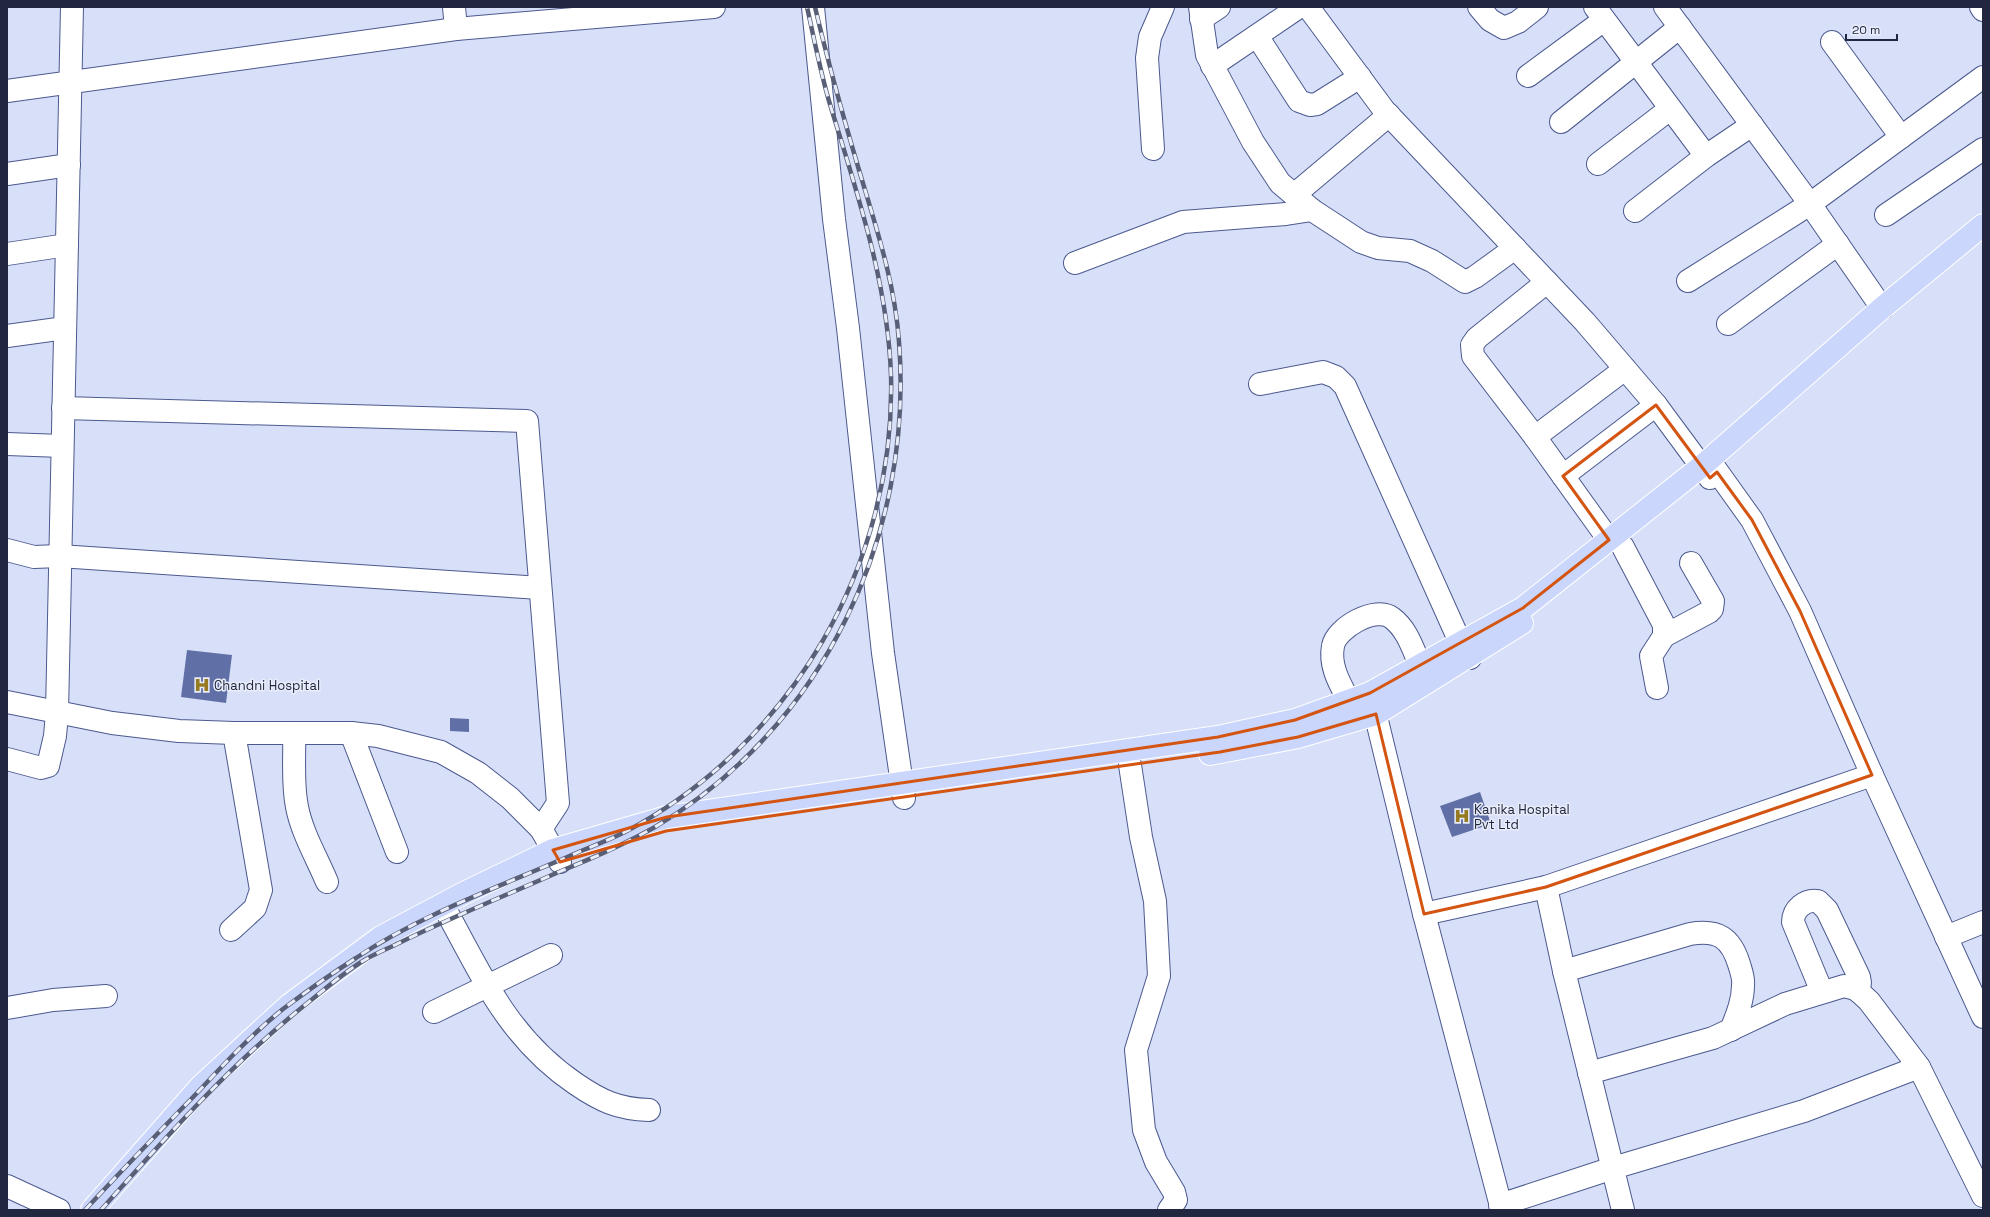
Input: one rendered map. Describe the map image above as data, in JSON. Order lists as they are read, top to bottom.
{
  "places": {
    "hospital": ["Chandni Hospital", "Kanika Hospital Pvt Ltd"]
  },
  "scale_bar": "20 m"
}
